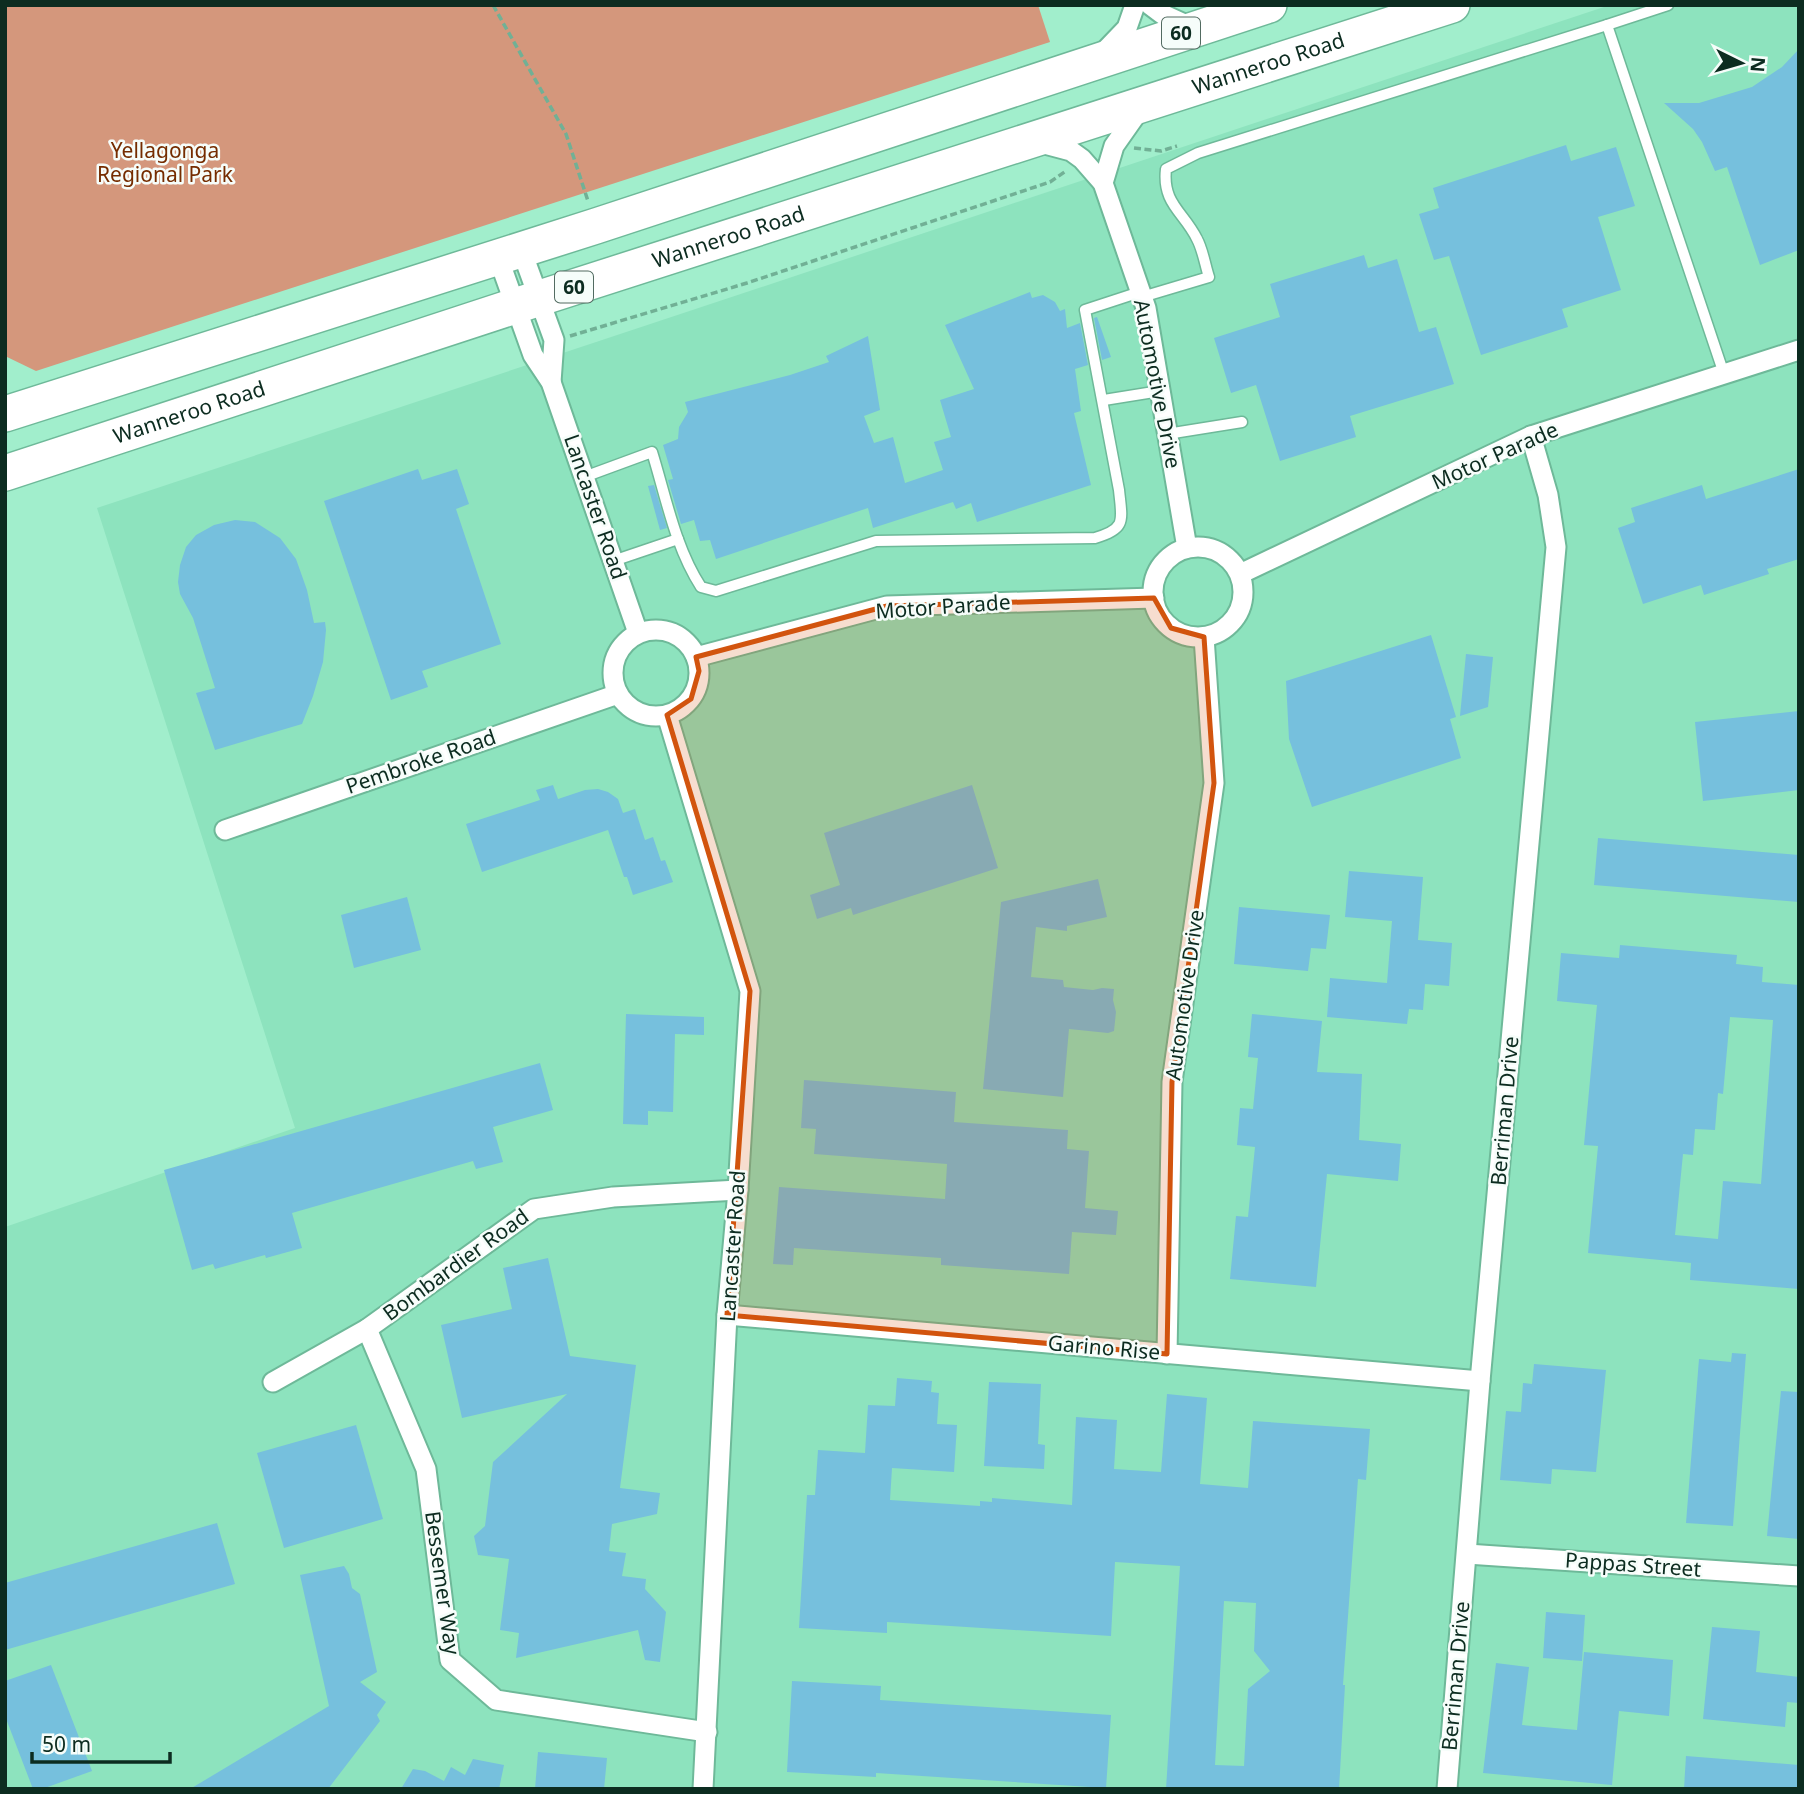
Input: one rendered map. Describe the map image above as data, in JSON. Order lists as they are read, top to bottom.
{
  "streets": {
    "highway": ["60", "Wanneroo Road"],
    "street": [
      "Automotive Drive",
      "Motor Parade",
      "Lancaster Road",
      "Pembroke Road",
      "Berriman Drive",
      "Bombardier Road",
      "Garino Rise",
      "Pappas Street",
      "Bessemer Way"
    ]
  },
  "crossings": [
    ["60", "Lancaster Road"],
    ["Wanneroo Road", "Automotive Drive"],
    ["Wanneroo Road", "Lancaster Road"],
    ["Automotive Drive", "Motor Parade"],
    ["Automotive Drive", "Garino Rise"],
    ["Motor Parade", "Lancaster Road"],
    ["Motor Parade", "Pembroke Road"],
    ["Motor Parade", "Berriman Drive"],
    ["Lancaster Road", "Pembroke Road"],
    ["Lancaster Road", "Bombardier Road"],
    ["Lancaster Road", "Garino Rise"],
    ["Lancaster Road", "Bessemer Way"],
    ["Berriman Drive", "Garino Rise"],
    ["Berriman Drive", "Pappas Street"],
    ["Bombardier Road", "Bessemer Way"]
  ],
  "parks": ["Yellagonga Regional Park"],
  "scale_bar": "50 m",
  "north": "right"
}
